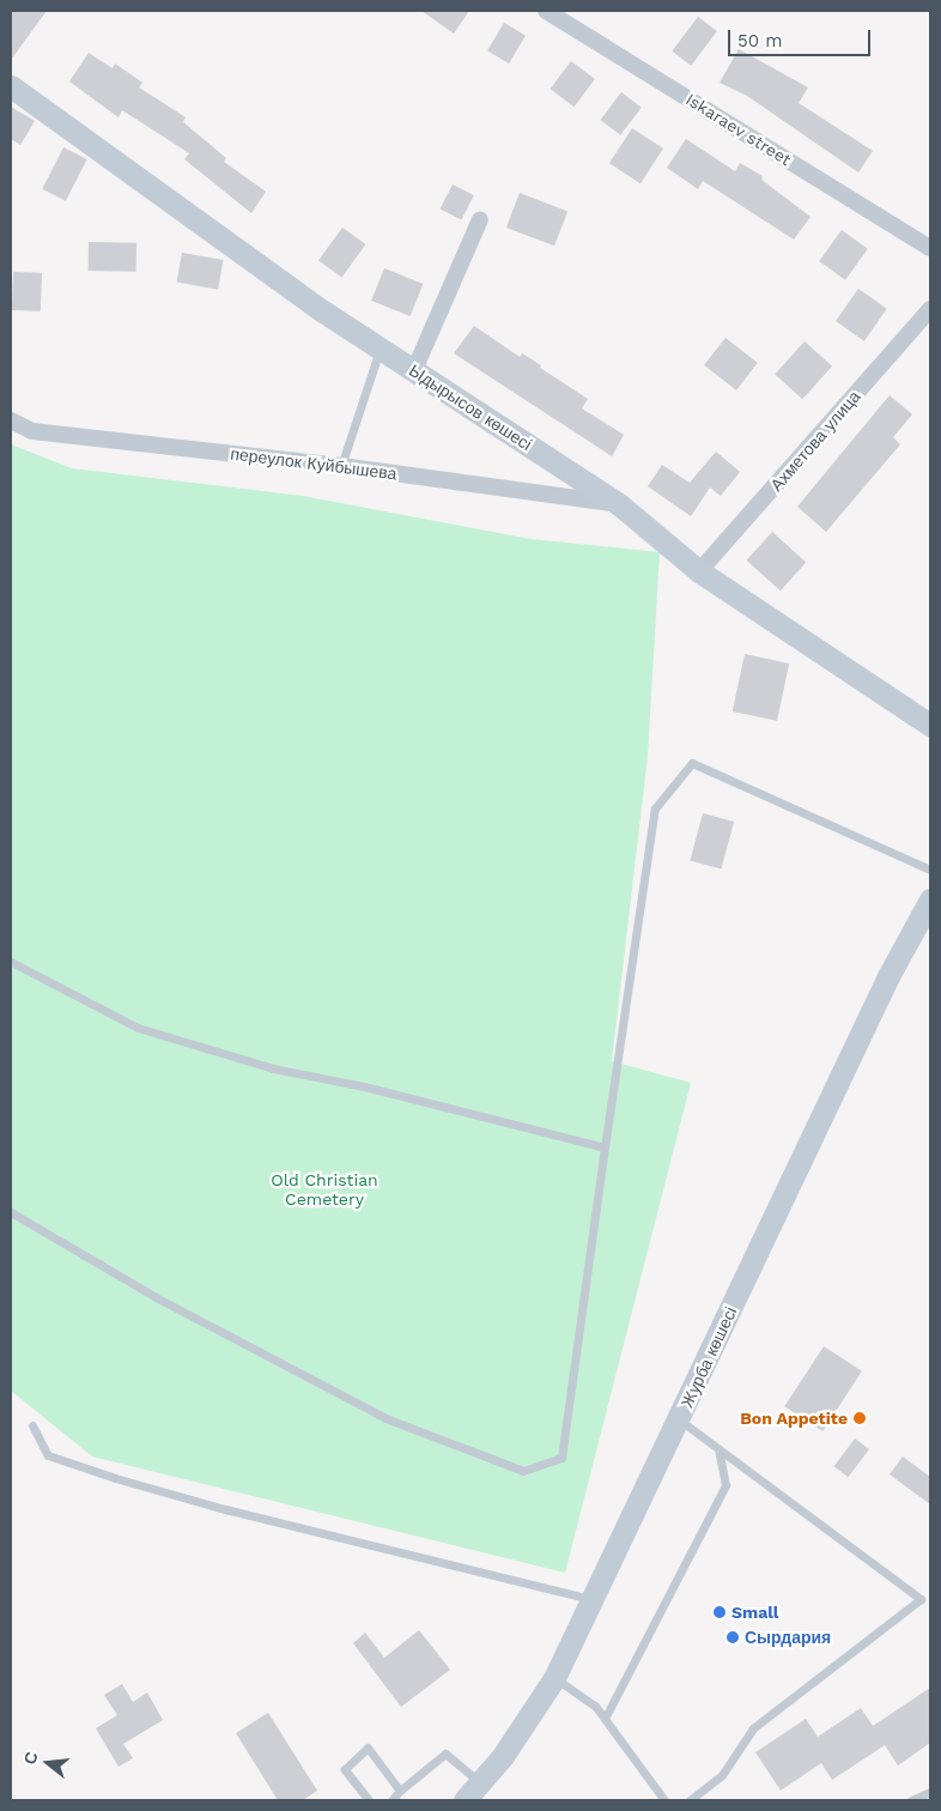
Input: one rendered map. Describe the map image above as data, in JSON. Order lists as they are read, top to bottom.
{
  "streets": {
    "street": [
      "Iskaraev street",
      "Ыдырысов көшесі",
      "Ахметова улица",
      "переулок Куйбышева",
      "Журба көшесі"
    ]
  },
  "crossings": [
    ["Ыдырысов көшесі", "Ахметова улица"],
    ["Ыдырысов көшесі", "переулок Куйбышева"]
  ],
  "parks": ["Old Christian Cemetery"],
  "places": ["Bon Appetite", "Small", "Сырдария"],
  "scale_bar": "50 m",
  "north": "left"
}
